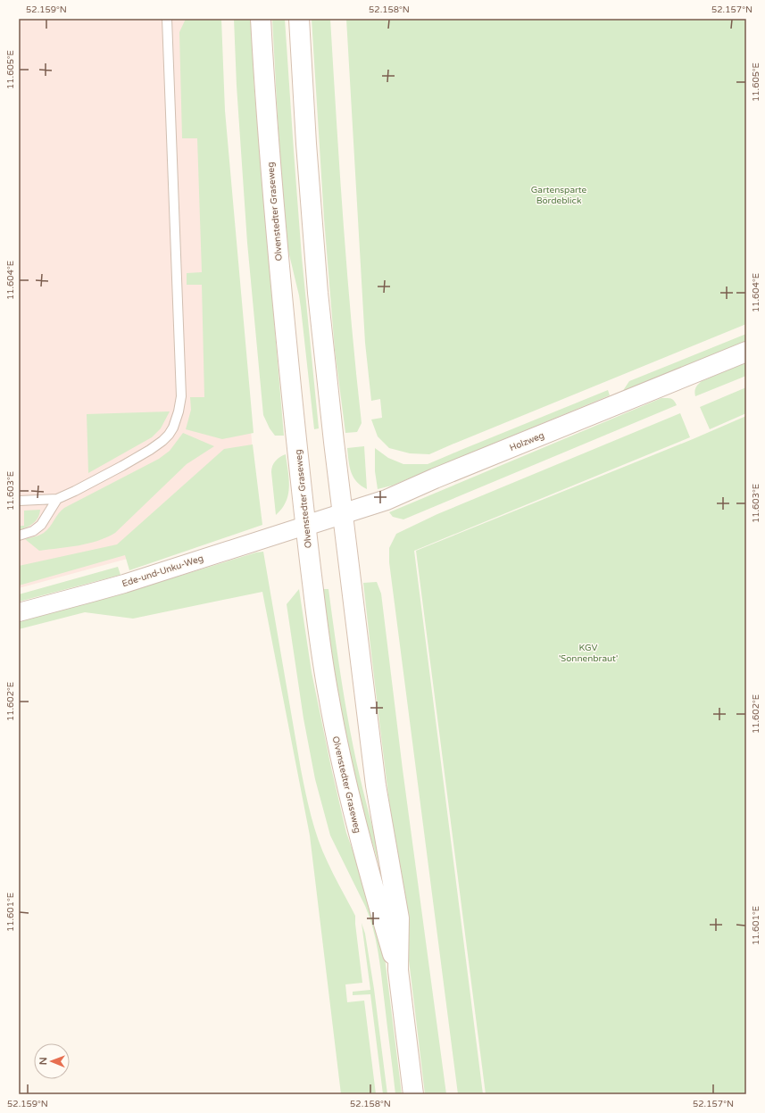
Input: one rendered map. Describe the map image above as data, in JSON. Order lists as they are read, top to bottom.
{
  "streets": {
    "main road": ["Olvenstedter Graseweg", "Holzweg"],
    "street": ["Ede-und-Unku-Weg"]
  },
  "crossings": [
    ["Olvenstedter Graseweg", "Holzweg"],
    ["Olvenstedter Graseweg", "Ede-und-Unku-Weg"],
    ["Holzweg", "Ede-und-Unku-Weg"]
  ],
  "parks": ["Gartensparte Bördeblick", "KGV 'Sonnenbraut'"],
  "north": "left",
  "coordinates": [
    "52.159°N",
    "52.158°N",
    "52.157°N",
    "11.605°E",
    "11.604°E",
    "11.603°E",
    "11.602°E",
    "11.601°E"
  ]
}
